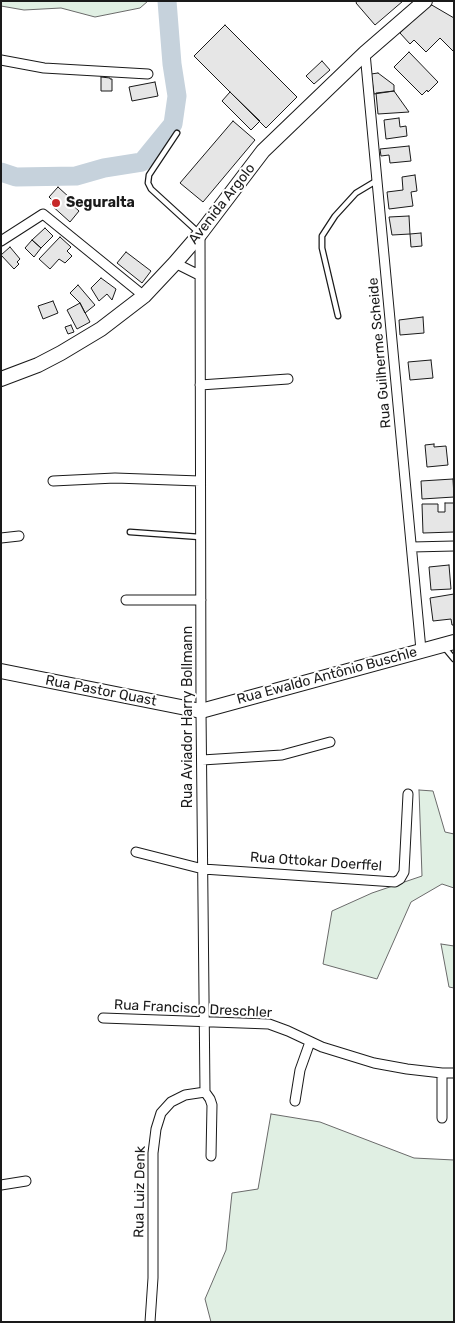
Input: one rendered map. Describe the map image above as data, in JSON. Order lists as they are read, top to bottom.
{
  "streets": {
    "main road": ["Avenida Argolo", "Rua Ewaldo Antônio Buschle", "Rua Pastor Quast"],
    "street": [
      "Rua Guilherme Scheide",
      "Rua Aviador Harry Bollmann",
      "Rua Ottokar Doerffel",
      "Rua Francisco Dreschler",
      "Rua Luiz Denk"
    ]
  },
  "crossings": [
    ["Avenida Argolo", "Rua Guilherme Scheide"],
    ["Avenida Argolo", "Rua Aviador Harry Bollmann"],
    ["Rua Guilherme Scheide", "Rua Ewaldo Antônio Buschle"],
    ["Rua Ewaldo Antônio Buschle", "Rua Pastor Quast"],
    ["Rua Ewaldo Antônio Buschle", "Rua Aviador Harry Bollmann"],
    ["Rua Pastor Quast", "Rua Aviador Harry Bollmann"],
    ["Rua Aviador Harry Bollmann", "Rua Ottokar Doerffel"],
    ["Rua Aviador Harry Bollmann", "Rua Francisco Dreschler"],
    ["Rua Aviador Harry Bollmann", "Rua Luiz Denk"]
  ],
  "places": ["Seguralta"]
}
